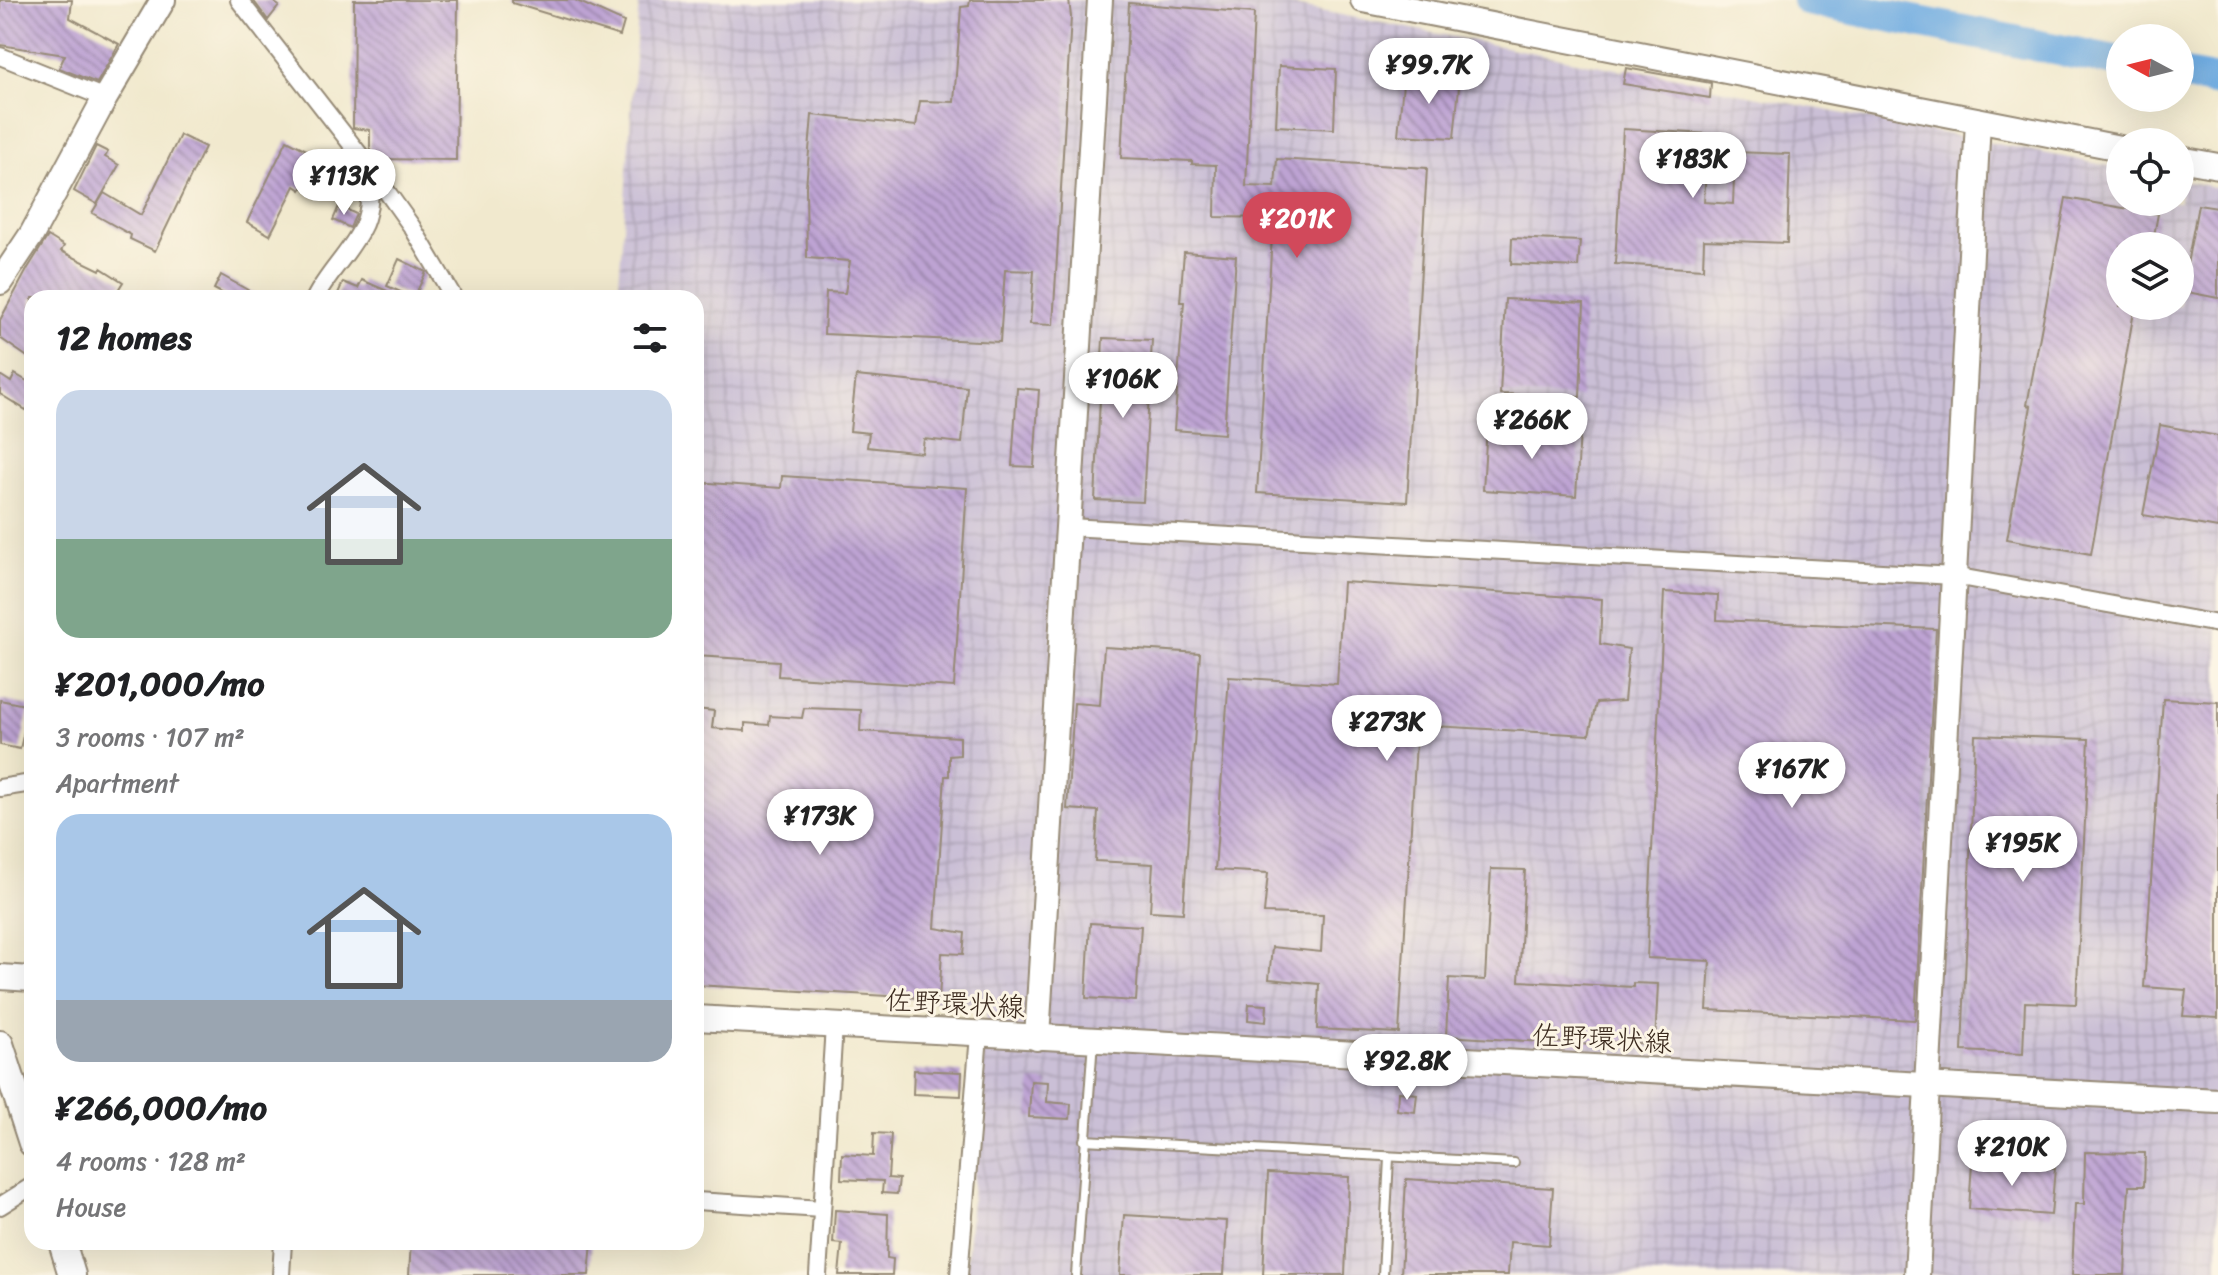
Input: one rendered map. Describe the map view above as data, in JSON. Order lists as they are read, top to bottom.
{
  "streets": {
    "street": ["佐野環状線"]
  },
  "north": "left",
  "page": {
    "price": [
      "¥99.7K",
      "¥183K",
      "¥113K",
      "¥201K",
      "¥106K",
      "¥266K",
      "¥273K",
      "¥167K",
      "¥173K",
      "¥195K",
      "¥92.8K",
      "¥210K"
    ],
    "heading": "12 homes",
    "list": [
      {
        "name": "¥201,000/mo",
        "note": "3 rooms · 107 m² · Apartment"
      },
      {
        "name": "¥266,000/mo",
        "note": "4 rooms · 128 m² · House"
      }
    ]
  }
}
